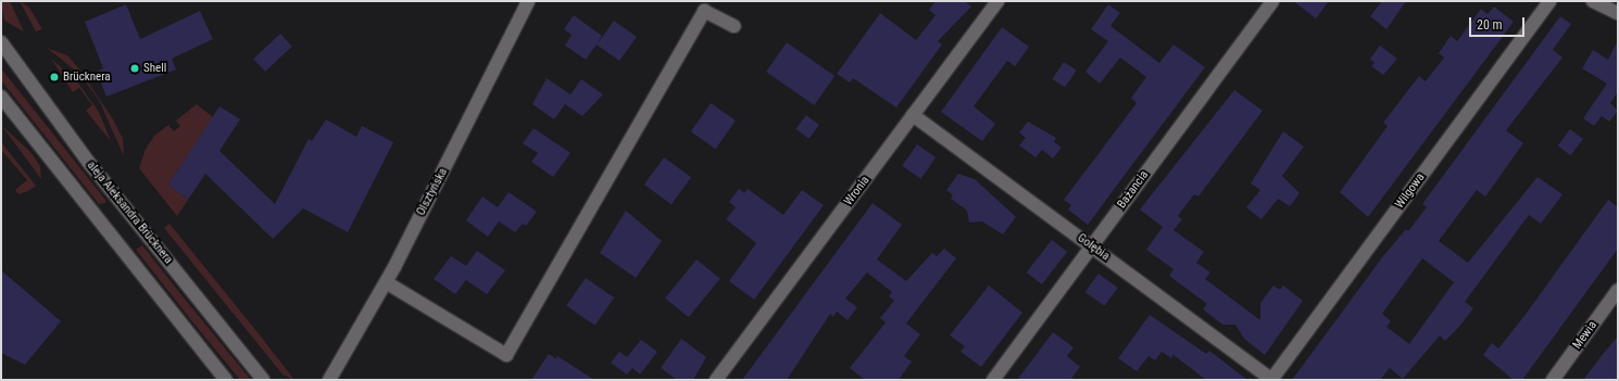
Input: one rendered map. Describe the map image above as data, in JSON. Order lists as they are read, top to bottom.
{
  "streets": {
    "street": [
      "Bażancia",
      "Wronia",
      "Wilgowa",
      "Olsztyńska",
      "aleja Aleksandra Brücknera",
      "Gołębia",
      "Mewia"
    ]
  },
  "crossings": [
    ["Bażancia", "Gołębia"],
    ["Wronia", "Gołębia"],
    ["Wilgowa", "Gołębia"]
  ],
  "places": ["Shell", "Brücknera"],
  "scale_bar": "20 m"
}
